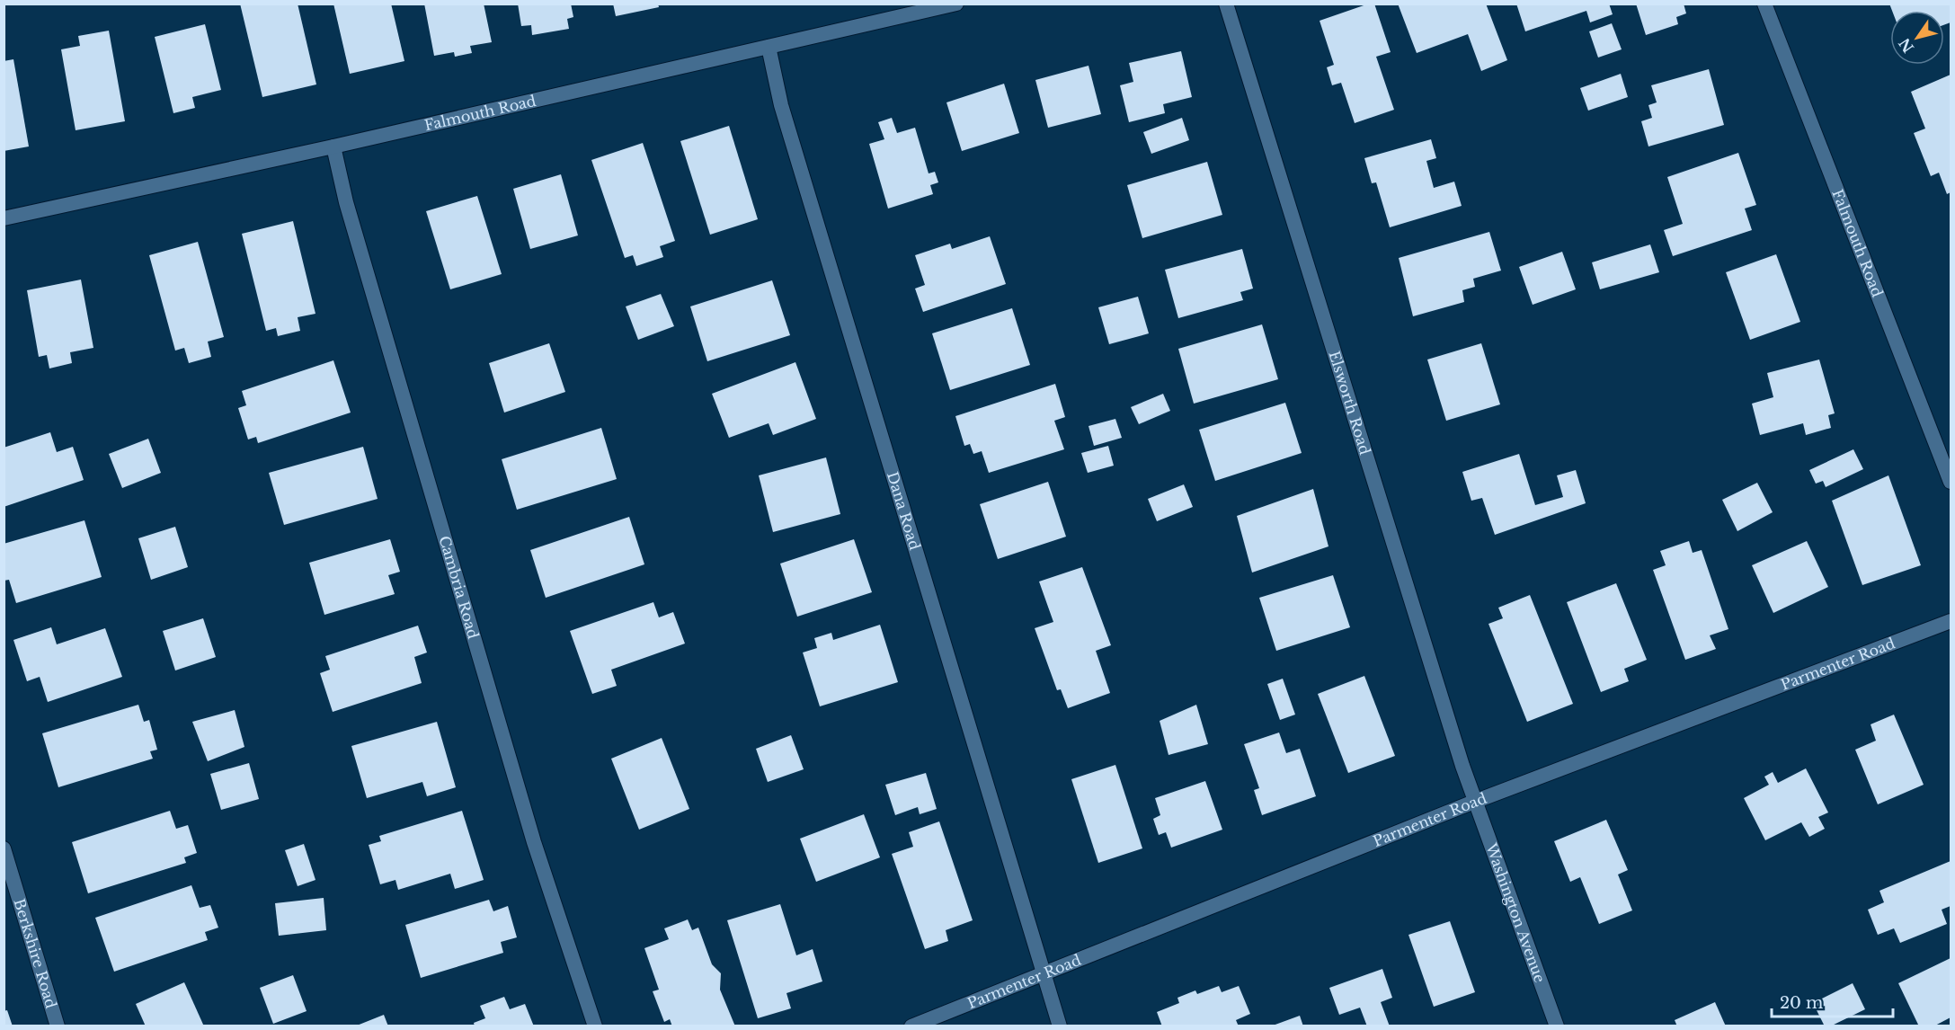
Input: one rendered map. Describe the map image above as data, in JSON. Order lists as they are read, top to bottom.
{
  "streets": {
    "street": [
      "Falmouth Road",
      "Elsworth Road",
      "Dana Road",
      "Cambria Road",
      "Parmenter Road",
      "Washington Avenue",
      "Berkshire Road"
    ]
  },
  "crossings": [
    ["Falmouth Road", "Dana Road"],
    ["Falmouth Road", "Cambria Road"],
    ["Elsworth Road", "Parmenter Road"],
    ["Elsworth Road", "Washington Avenue"],
    ["Dana Road", "Parmenter Road"],
    ["Parmenter Road", "Washington Avenue"]
  ],
  "scale_bar": "20 m",
  "north": "bottom left"
}
